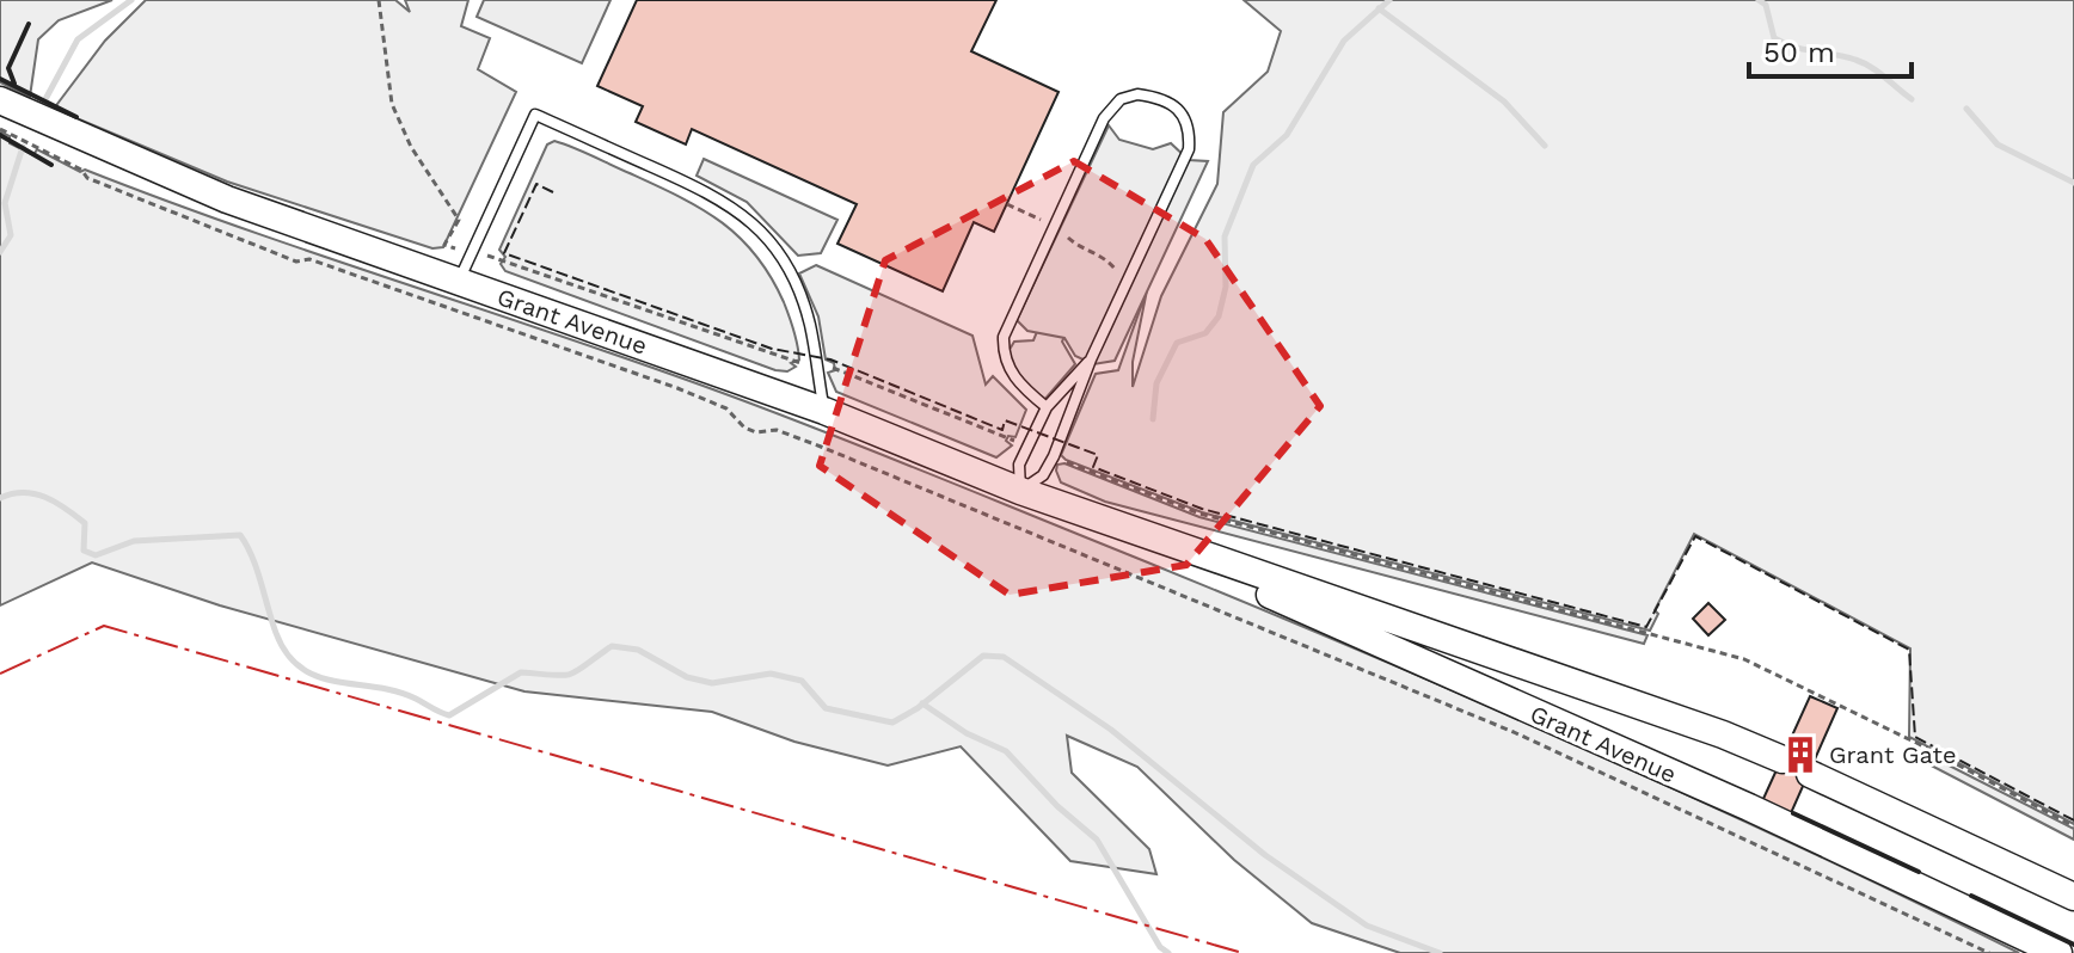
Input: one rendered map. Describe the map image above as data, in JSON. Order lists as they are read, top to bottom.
{
  "streets": {
    "main road": ["Grant Avenue"]
  },
  "places": {
    "building": ["Grant Gate"]
  },
  "scale_bar": "50 m"
}
